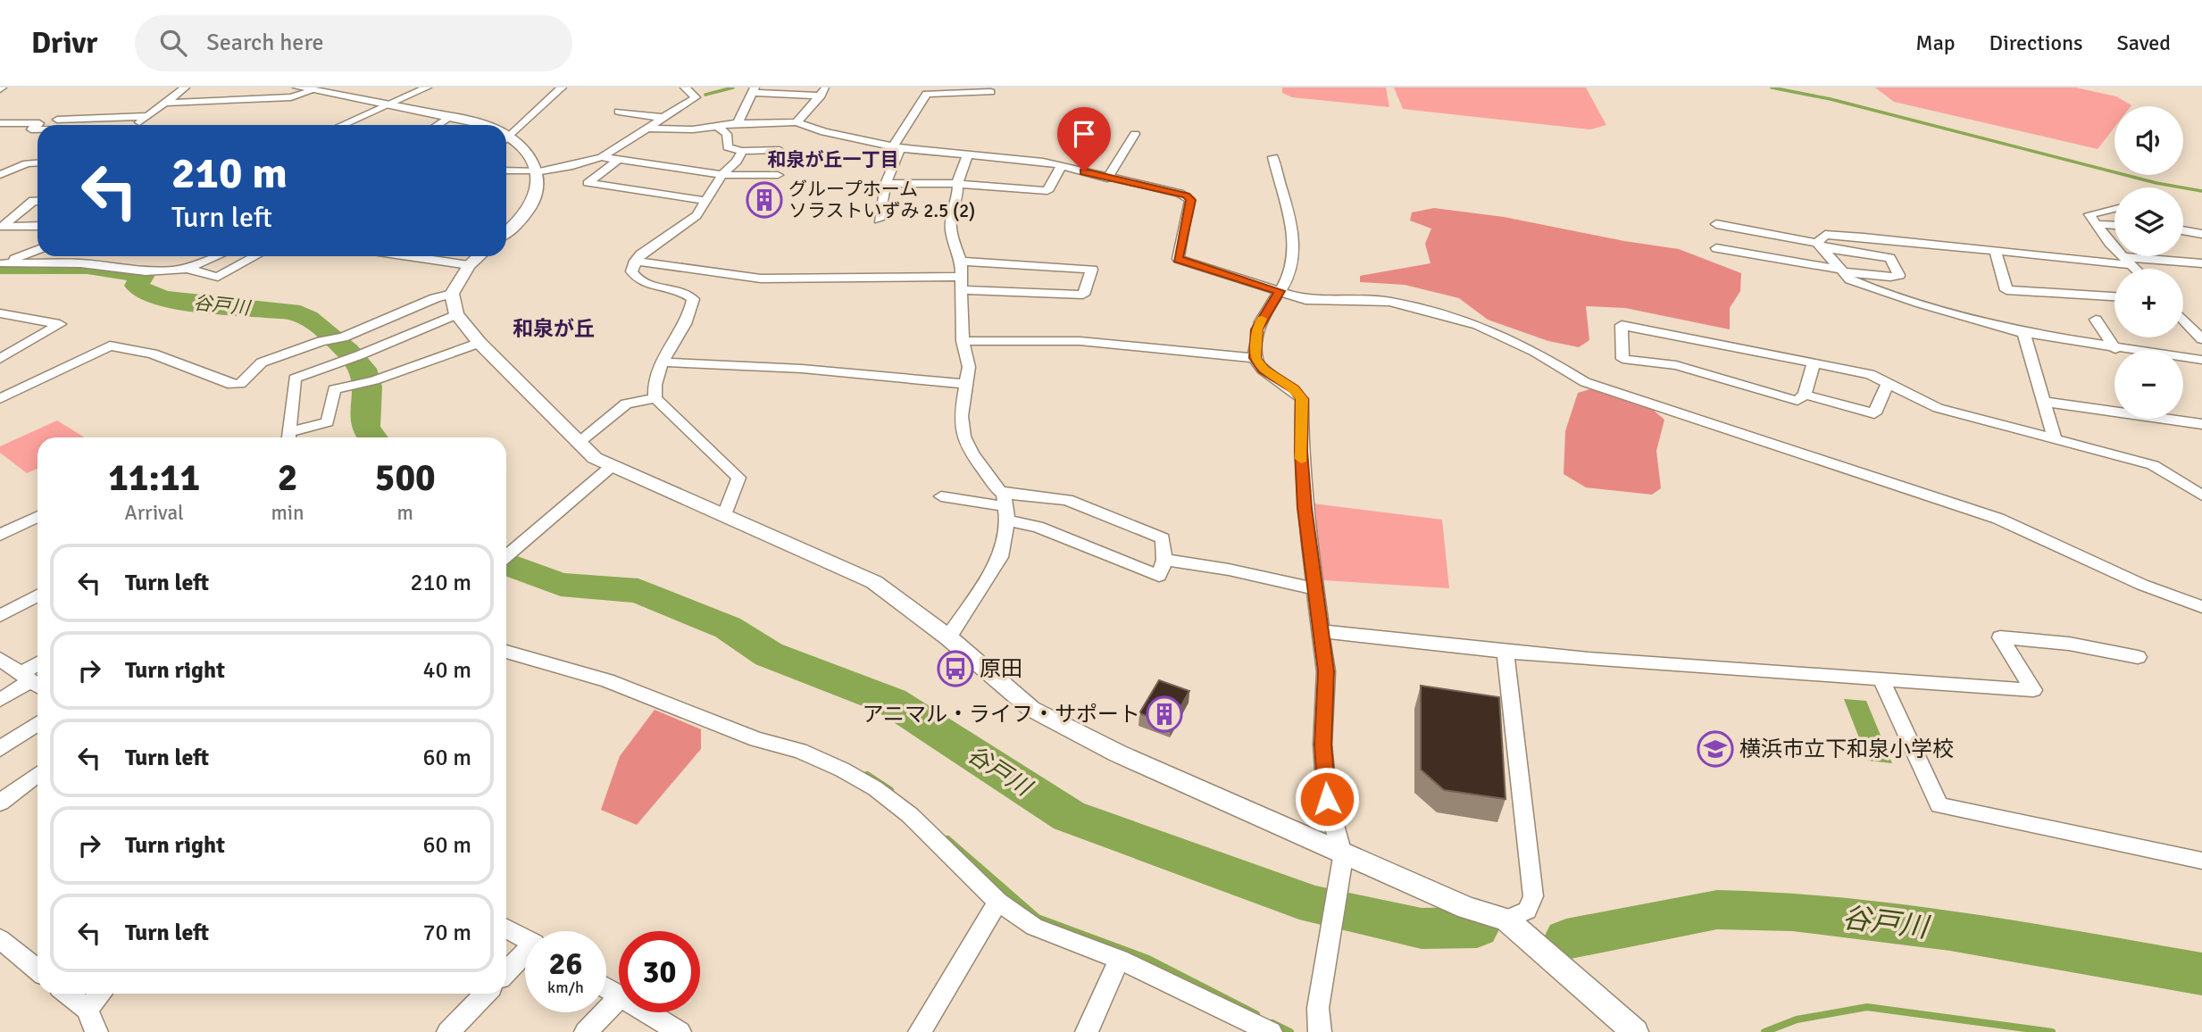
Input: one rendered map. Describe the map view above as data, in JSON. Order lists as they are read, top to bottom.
{
  "districts": ["和泉が丘一丁目", "和泉が丘"],
  "water": ["谷戸川"],
  "places": {
    "building": ["グループホーム ソラストいずみ 2.5 (2)", "アニマル・ライフ・サポート"],
    "bus stop": ["原田"],
    "school or university": ["横浜市立下和泉小学校"]
  },
  "page": {
    "header": "Drivr",
    "search": "Search here",
    "nav": ["Map", "Directions", "Saved"],
    "map_buttons": ["+", "−"],
    "turn": ["210 m", "Turn left"],
    "eta": [
      "11:11",
      "Arrival",
      "2",
      "min",
      "500",
      "m"
    ],
    "list": [
      {
        "name": "Turn left",
        "value": "210 m"
      },
      {
        "name": "Turn right",
        "value": "40 m"
      },
      {
        "name": "Turn left",
        "value": "60 m"
      },
      {
        "name": "Turn right",
        "value": "60 m"
      },
      {
        "name": "Turn left",
        "value": "70 m"
      }
    ],
    "speed": "26 km/h",
    "limit": "30"
  }
}
